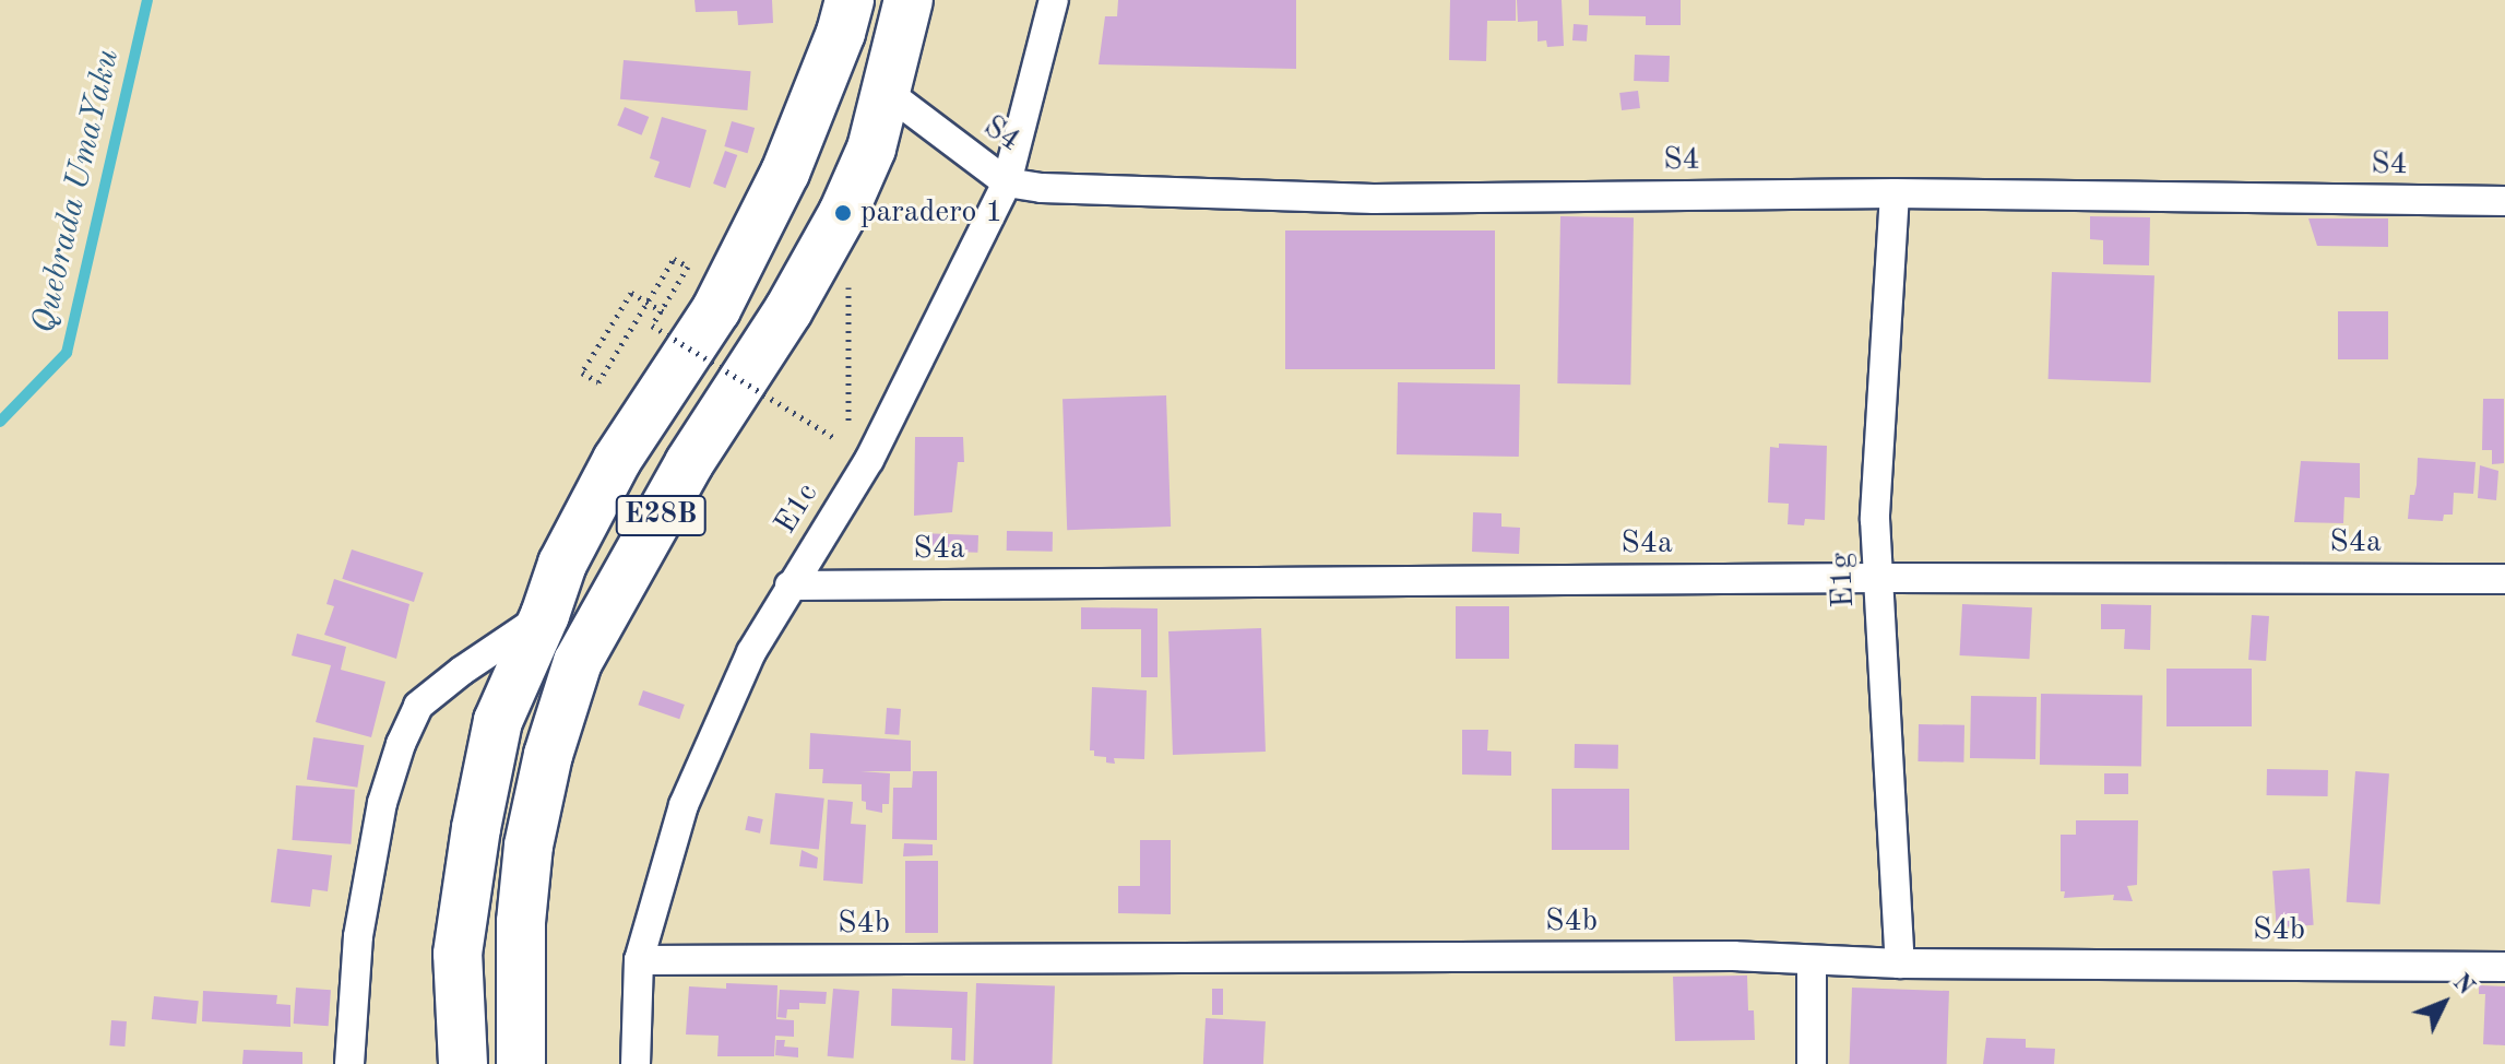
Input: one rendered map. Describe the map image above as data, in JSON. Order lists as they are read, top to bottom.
{
  "streets": {
    "highway": ["E28B"],
    "street": [
      "S4",
      "E1c",
      "S4a",
      "E1g",
      "S4b"
    ]
  },
  "crossings": [
    ["S4", "E1c"],
    ["S4", "E28B"],
    ["S4", "E1g"],
    ["E1c", "S4a"],
    ["E1c", "S4b"],
    ["S4a", "E1g"],
    ["E1g", "S4b"]
  ],
  "water": ["Quebrada UmaYaku"],
  "places": ["paradero 1"],
  "north": "top right"
}
